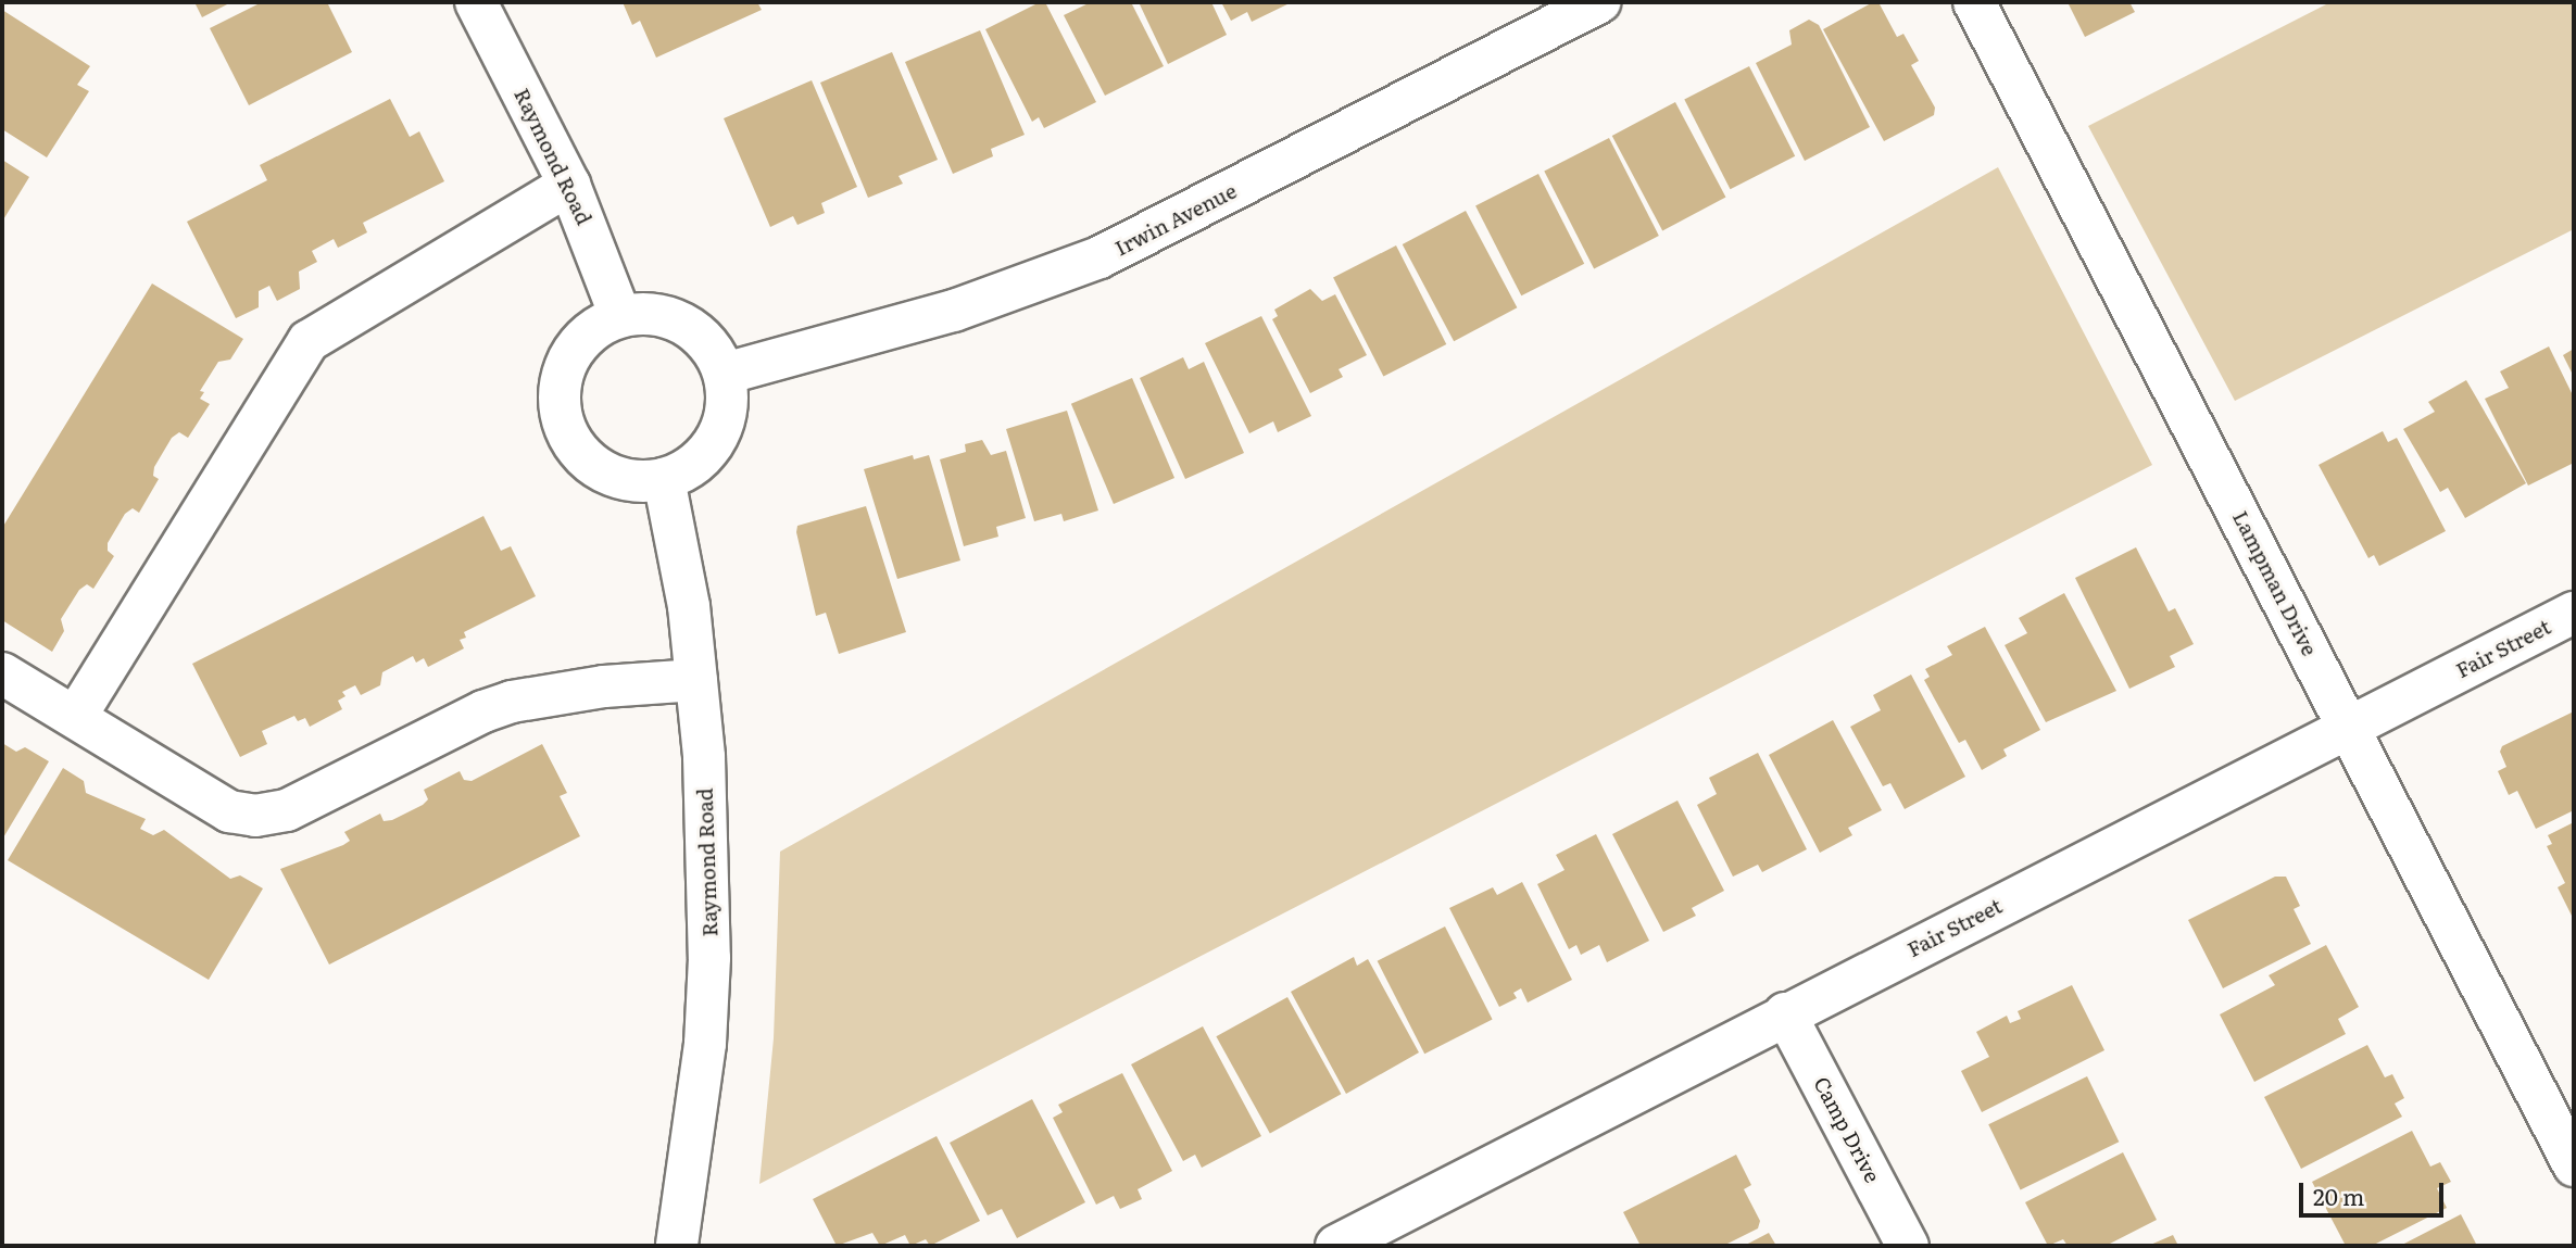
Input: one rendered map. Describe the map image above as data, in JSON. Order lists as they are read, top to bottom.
{
  "streets": {
    "street": [
      "Raymond Road",
      "Irwin Avenue",
      "Lampman Drive",
      "Fair Street",
      "Camp Drive"
    ]
  },
  "crossings": [
    ["Raymond Road", "Irwin Avenue"],
    ["Lampman Drive", "Fair Street"],
    ["Fair Street", "Camp Drive"]
  ],
  "scale_bar": "20 m"
}
